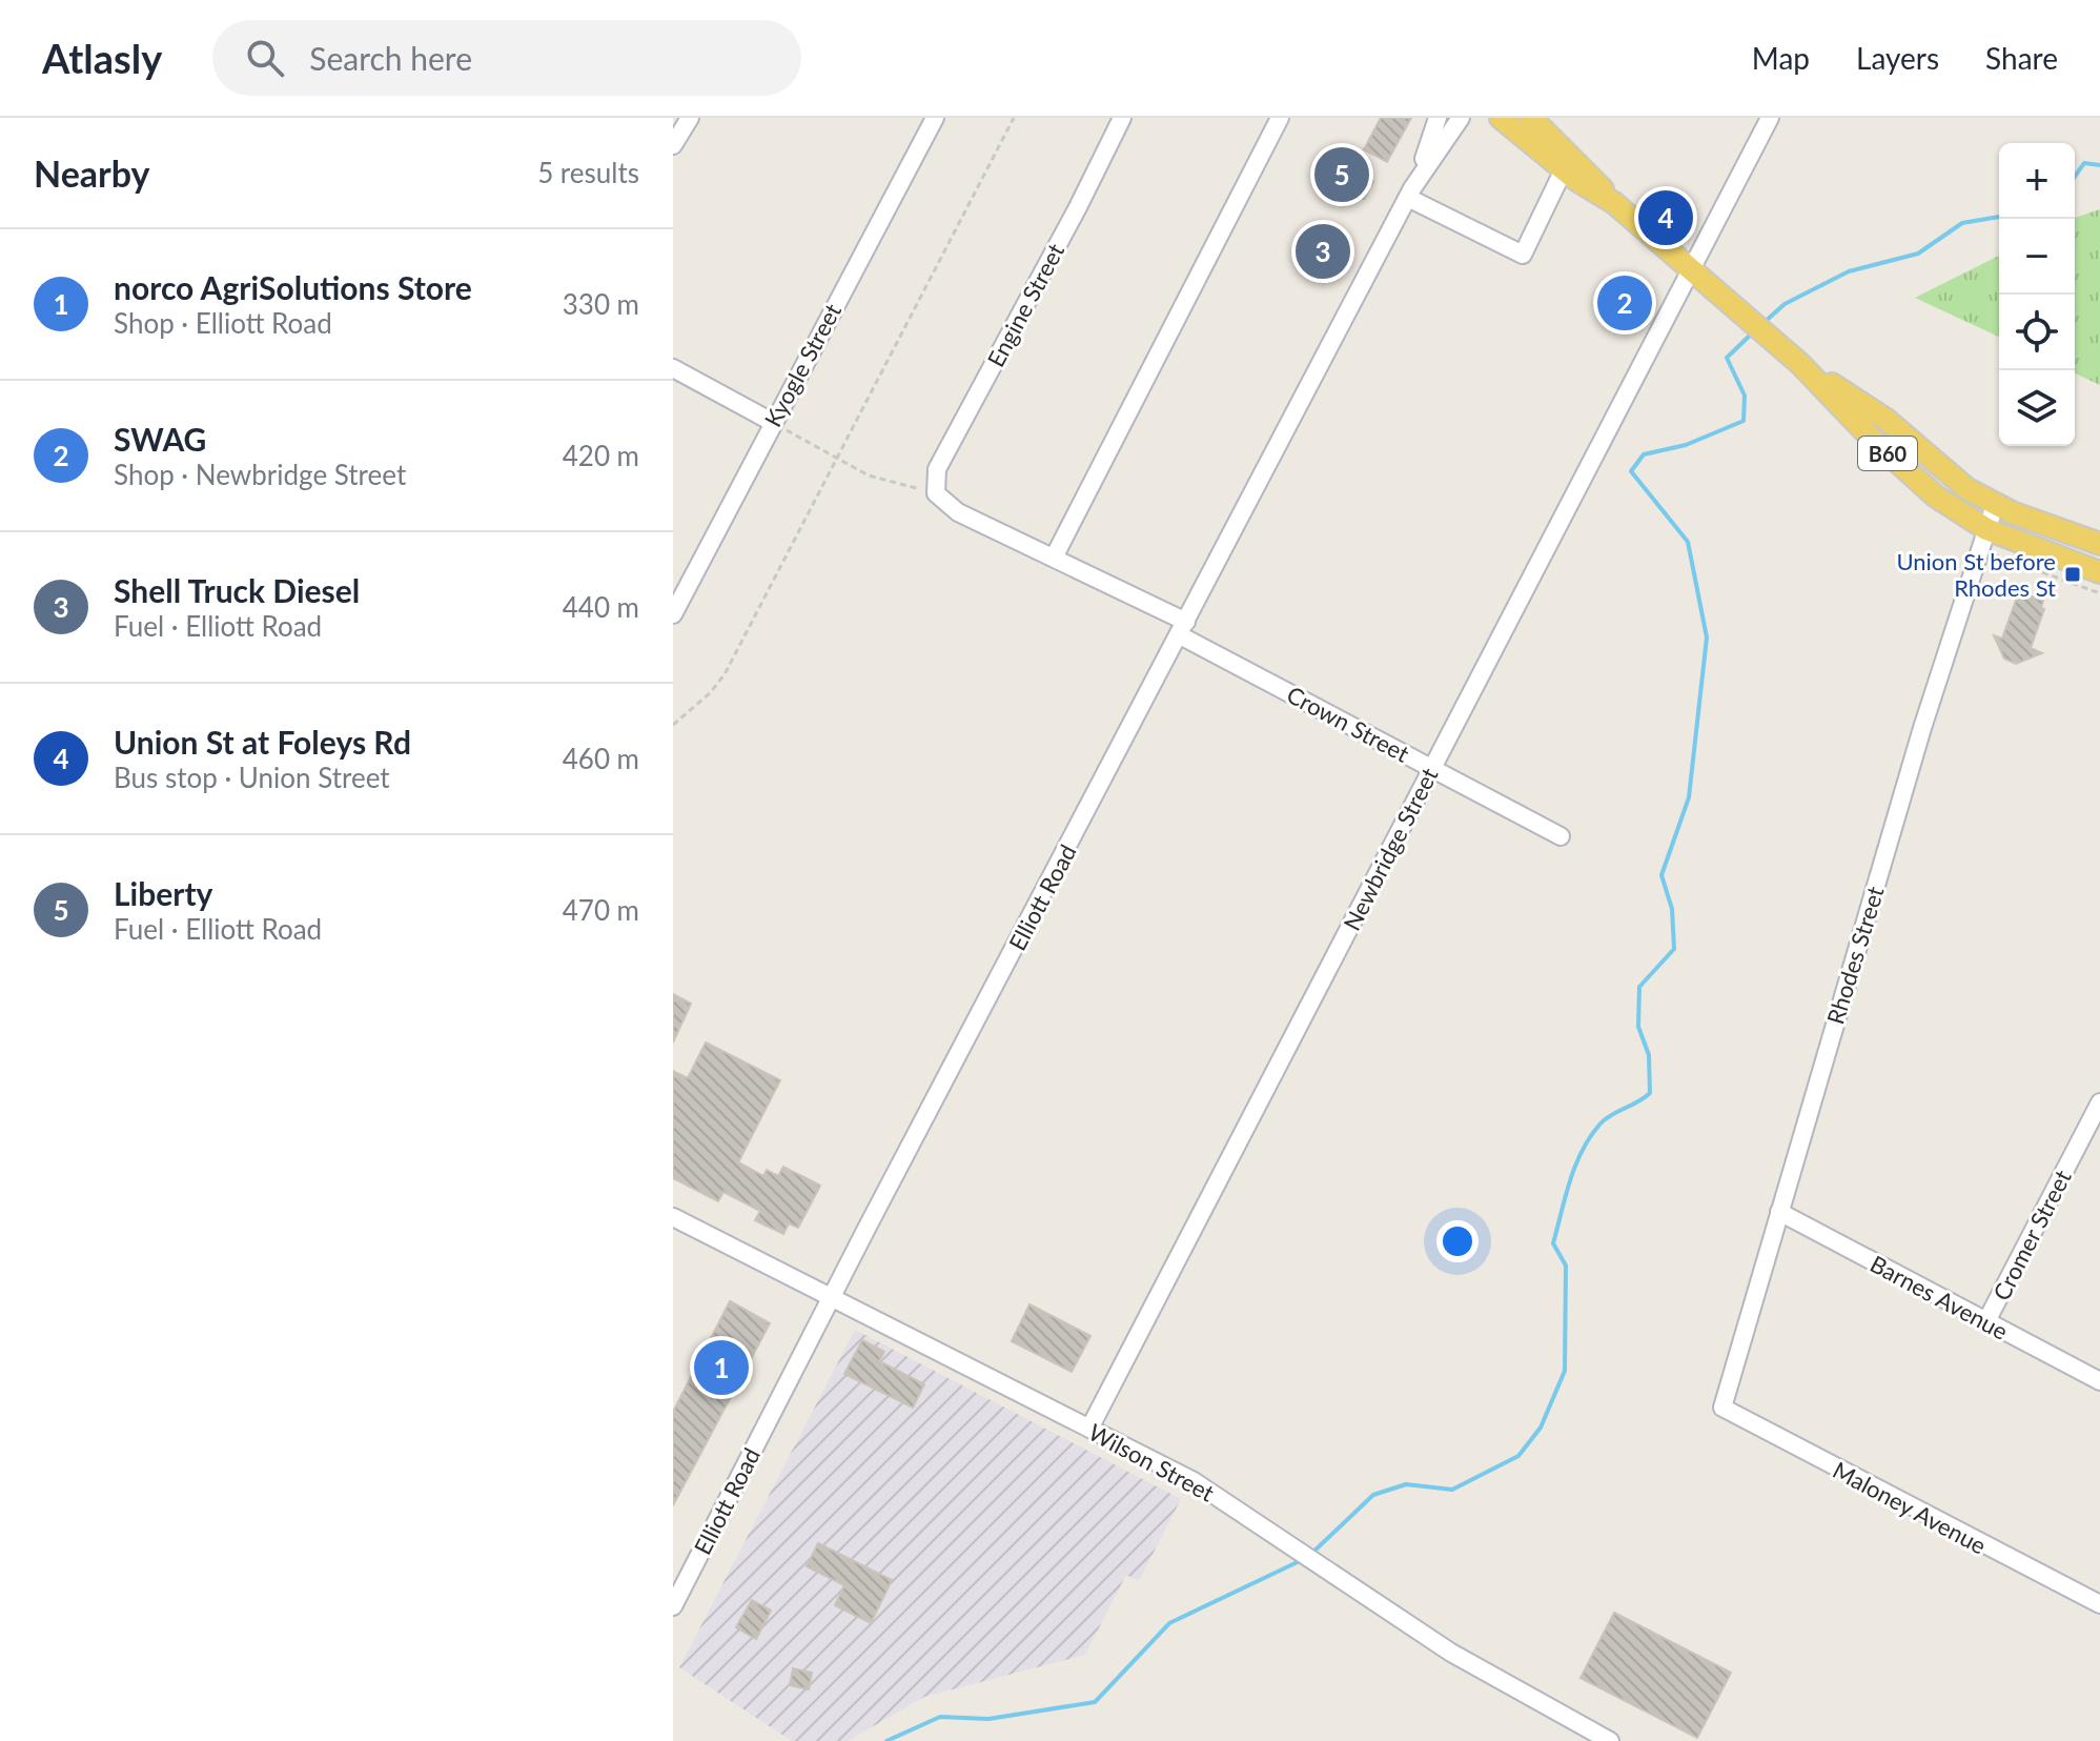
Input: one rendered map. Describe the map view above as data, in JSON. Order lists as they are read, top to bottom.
{
  "streets": {
    "main road": ["B60"],
    "street": [
      "Engine Street",
      "Kyogle Street",
      "Crown Street",
      "Newbridge Street",
      "Elliott Road",
      "Rhodes Street",
      "Cromer Street",
      "Barnes Avenue",
      "Wilson Street",
      "Maloney Avenue"
    ]
  },
  "crossings": [
    ["Engine Street", "Crown Street"],
    ["B60", "Newbridge Street"],
    ["B60", "Rhodes Street"],
    ["Crown Street", "Newbridge Street"],
    ["Crown Street", "Elliott Road"],
    ["Newbridge Street", "Wilson Street"],
    ["Elliott Road", "Wilson Street"],
    ["Rhodes Street", "Barnes Avenue"],
    ["Rhodes Street", "Maloney Avenue"],
    ["Cromer Street", "Barnes Avenue"]
  ],
  "places": {
    "transit": ["Union St before Rhodes St"]
  },
  "page": {
    "header": "Atlasly",
    "search": "Search here",
    "nav": ["Map", "Layers", "Share"],
    "heading": ["Nearby", "5 results"],
    "map_buttons": ["+", "−"],
    "pins": [
      "5",
      "4",
      "3",
      "2",
      "1"
    ],
    "list": [
      {
        "mark": "1",
        "name": "norco AgriSolutions Store",
        "note": "Shop · Elliott Road",
        "value": "330 m"
      },
      {
        "mark": "2",
        "name": "SWAG",
        "note": "Shop · Newbridge Street",
        "value": "420 m"
      },
      {
        "mark": "3",
        "name": "Shell Truck Diesel",
        "note": "Fuel · Elliott Road",
        "value": "440 m"
      },
      {
        "mark": "4",
        "name": "Union St at Foleys Rd",
        "note": "Bus stop · Union Street",
        "value": "460 m"
      },
      {
        "mark": "5",
        "name": "Liberty",
        "note": "Fuel · Elliott Road",
        "value": "470 m"
      }
    ]
  }
}
